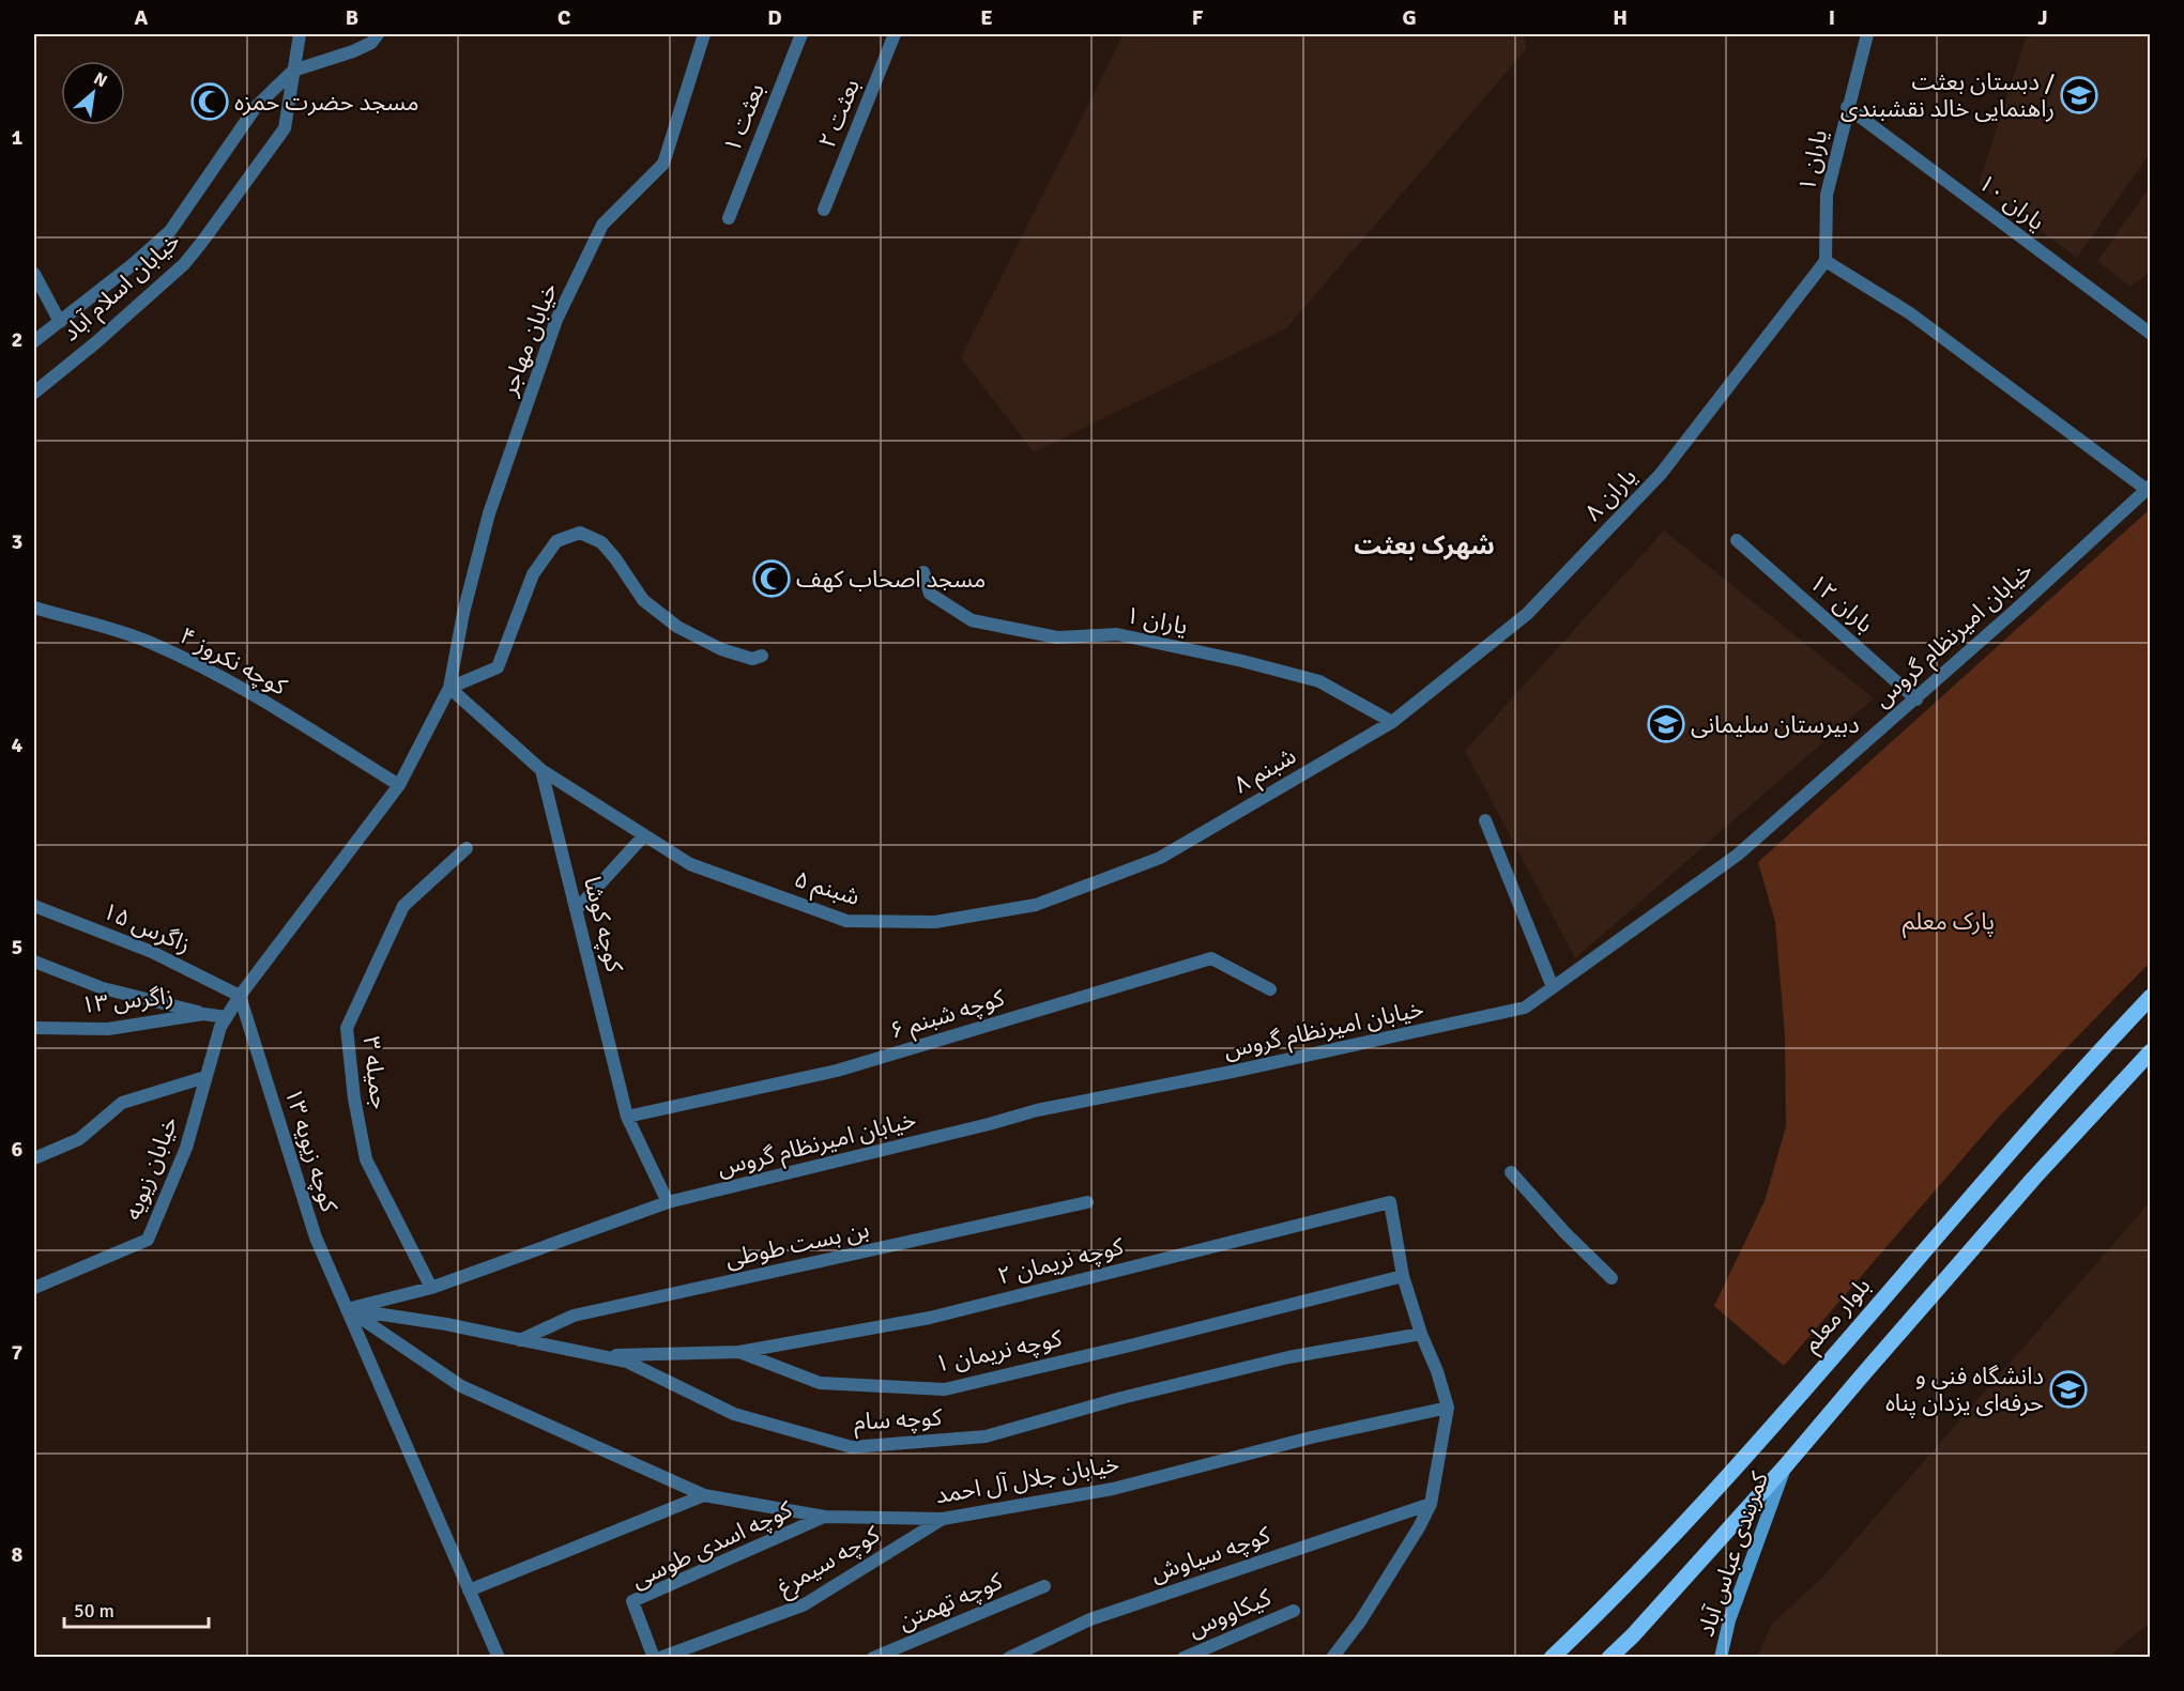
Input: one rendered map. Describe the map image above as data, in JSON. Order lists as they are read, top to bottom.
{
  "streets": {
    "main road": ["بلوار معلم", "کمربندی عباس آباد"],
    "street": [
      "بعثت ۲",
      "بعثت ۱",
      "یاران ۱",
      "یاران ۱۰",
      "خیابان اسلام آباد",
      "خیابان مهاجر",
      "یاران ۸",
      "باران ۱۲",
      "خیابان امیرنظام گروس",
      "کوچه نکروز ۴",
      "شبنم ۸",
      "شبنم ۵",
      "کوچه کوشا",
      "زاگرس ۱۵",
      "زاگرس ۱۳",
      "کوچه شبنم ۶",
      "جمیله ۳",
      "کوچه زیویه ۱۳",
      "خیابان زیویه",
      "بن بست طوطی",
      "کوچه نریمان ۲",
      "کوچه نریمان ۱",
      "کوچه سام",
      "خیابان جلال آل احمد",
      "کوچه اسدی طوسی",
      "کوچه سیاوش",
      "کوچه سیمرغ",
      "کوچه تهمتن",
      "کیکاووس"
    ]
  },
  "crossings": [
    ["یاران ۱", "یاران ۱۰"],
    ["یاران ۱", "یاران ۸"],
    ["یاران ۱", "شبنم ۸"],
    ["یاران ۸", "شبنم ۸"],
    ["باران ۱۲", "خیابان امیرنظام گروس"],
    ["خیابان امیرنظام گروس", "کوچه کوشا"],
    ["خیابان امیرنظام گروس", "جمیله ۳"],
    ["خیابان امیرنظام گروس", "کوچه زیویه ۱۳"],
    ["خیابان امیرنظام گروس", "کوچه سام"],
    ["خیابان امیرنظام گروس", "خیابان جلال آل احمد"],
    ["شبنم ۸", "شبنم ۵"],
    ["شبنم ۵", "کوچه کوشا"],
    ["کوچه کوشا", "کوچه شبنم ۶"],
    ["زاگرس ۱۵", "کوچه زیویه ۱۳"],
    ["زاگرس ۱۵", "خیابان زیویه"],
    ["زاگرس ۱۳", "خیابان زیویه"],
    ["کوچه زیویه ۱۳", "خیابان زیویه"],
    ["کوچه زیویه ۱۳", "کوچه سام"],
    ["کوچه زیویه ۱۳", "خیابان جلال آل احمد"],
    ["بن بست طوطی", "کوچه سام"],
    ["کوچه نریمان ۲", "کوچه نریمان ۱"],
    ["کوچه نریمان ۱", "کوچه سام"],
    ["کوچه سام", "خیابان جلال آل احمد"],
    ["خیابان جلال آل احمد", "کوچه اسدی طوسی"],
    ["خیابان جلال آل احمد", "کوچه سیمرغ"]
  ],
  "districts": ["شهرک بعثت"],
  "parks": ["پارک معلم"],
  "places": {
    "school or university": ["دبستان بعثت / راهنمایی خالد نقشبندی", "دبیرستان سلیمانی", "دانشگاه فنی و حرفه‌ای یزدان پناه"],
    "mosque": ["مسجد حضرت حمزه", "مسجد اصحاب کهف"]
  },
  "scale_bar": "50 m",
  "north": "top right",
  "grid": {
    "columns": [
      "A",
      "B",
      "C",
      "D",
      "E",
      "F",
      "G",
      "H",
      "I",
      "J"
    ],
    "rows": [
      "1",
      "2",
      "3",
      "4",
      "5",
      "6",
      "7",
      "8"
    ]
  }
}
